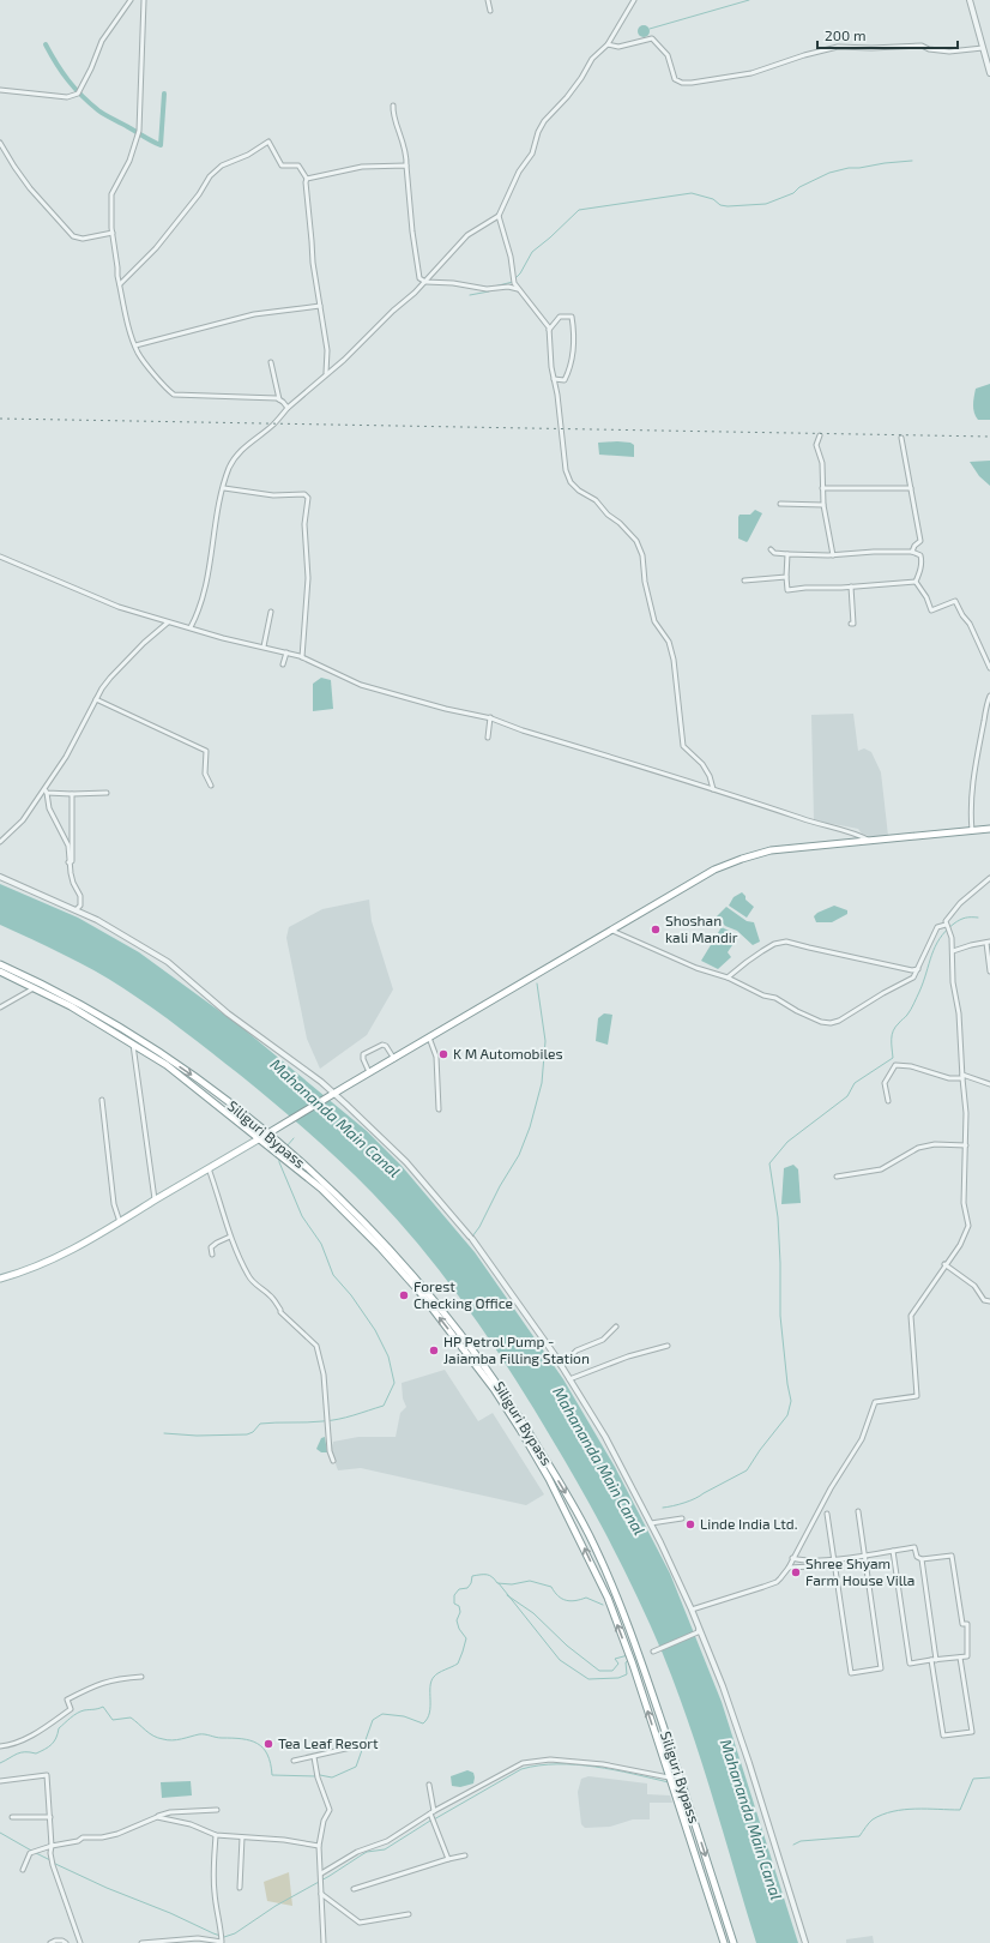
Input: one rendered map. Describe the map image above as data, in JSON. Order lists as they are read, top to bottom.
{
  "streets": {
    "main road": ["Siliguri Bypass"]
  },
  "water": ["Mahananda Main Canal"],
  "places": [
    "Shoshan kali Mandir",
    "K M Automobiles",
    "Forest Checking Office",
    "HP Petrol Pump - Jaiamba Filling Station",
    "Linde India Ltd.",
    "Shree Shyam Farm House Villa",
    "Tea Leaf Resort"
  ],
  "scale_bar": "200 m"
}
